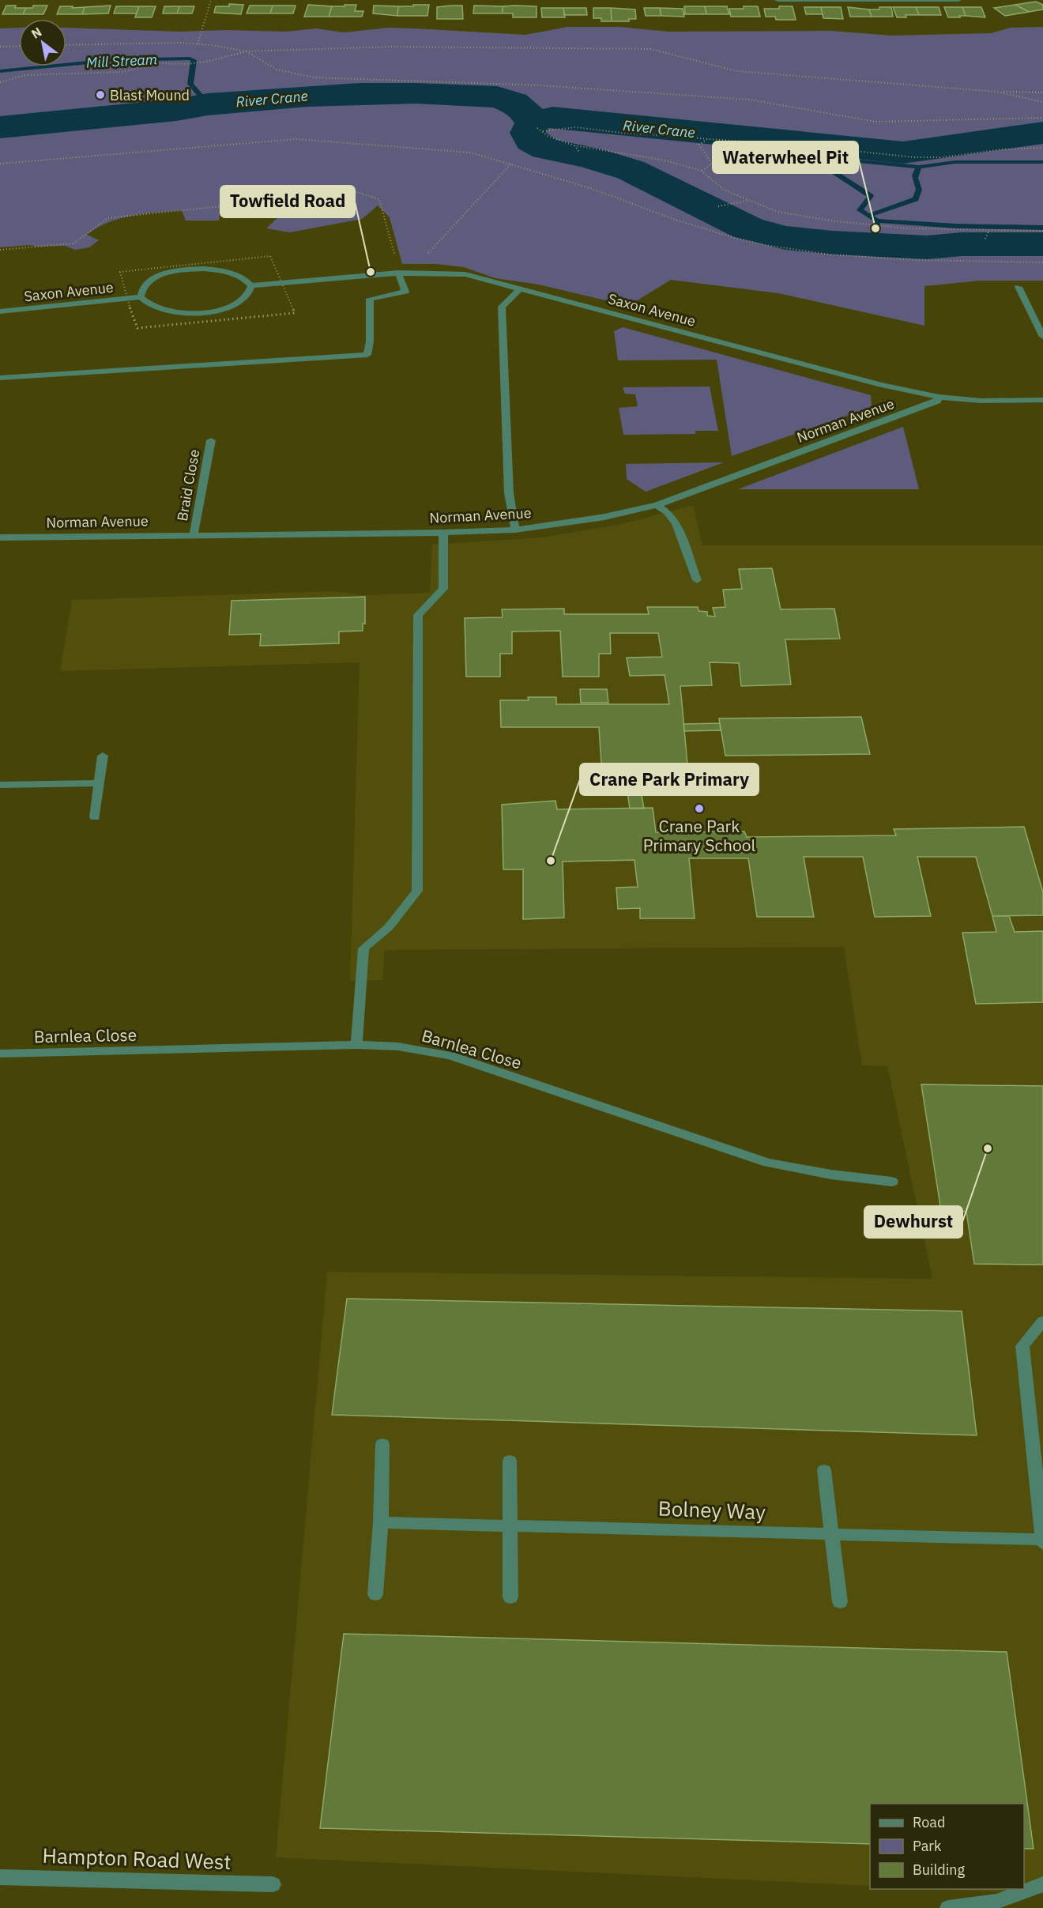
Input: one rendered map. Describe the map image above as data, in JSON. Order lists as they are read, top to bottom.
{
  "streets": {
    "street": [
      "Saxon Avenue",
      "Norman Avenue",
      "Braid Close",
      "Barnlea Close",
      "Bolney Way",
      "Hampton Road West"
    ]
  },
  "crossings": [
    ["Saxon Avenue", "Norman Avenue"],
    ["Norman Avenue", "Braid Close"]
  ],
  "water": ["Mill Stream", "River Crane"],
  "places": [
    "Blast Mound",
    "Waterwheel Pit",
    "Towfield Road",
    "Crane Park Primary School",
    "Crane Park Primary",
    "Dewhurst"
  ],
  "legend": ["Road", "Park", "Building"],
  "north": "top left"
}
